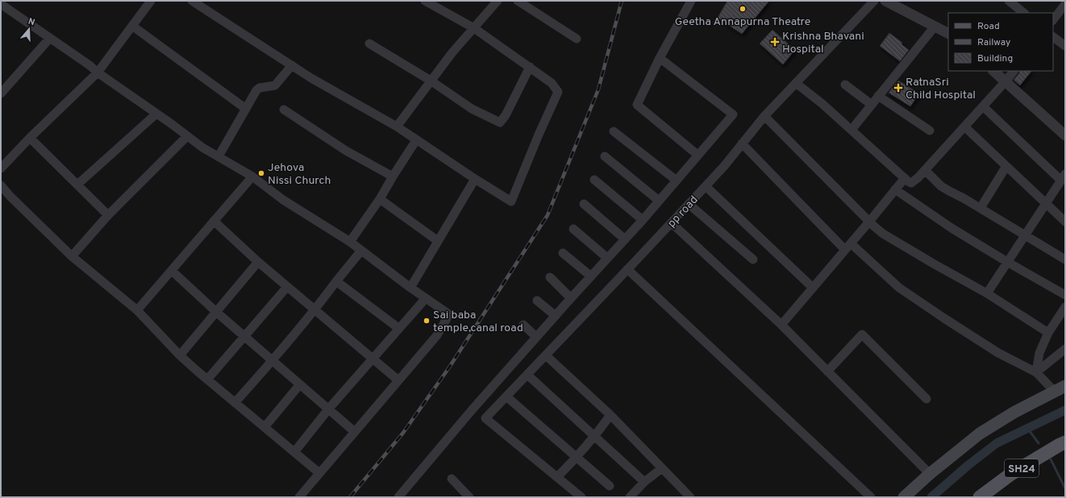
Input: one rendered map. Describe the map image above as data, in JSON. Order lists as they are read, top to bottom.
{
  "streets": {
    "main road": ["SH24"],
    "street": ["pp road"]
  },
  "places": {
    "other": ["Geetha Annapurna Theatre", "Jehova Nissi Church", "Sai baba temple,canal road"],
    "health": ["Krishna Bhavani Hospital", "RatnaSri Child Hospital"]
  },
  "legend": ["Road", "Railway", "Building"],
  "north": "top"
}
